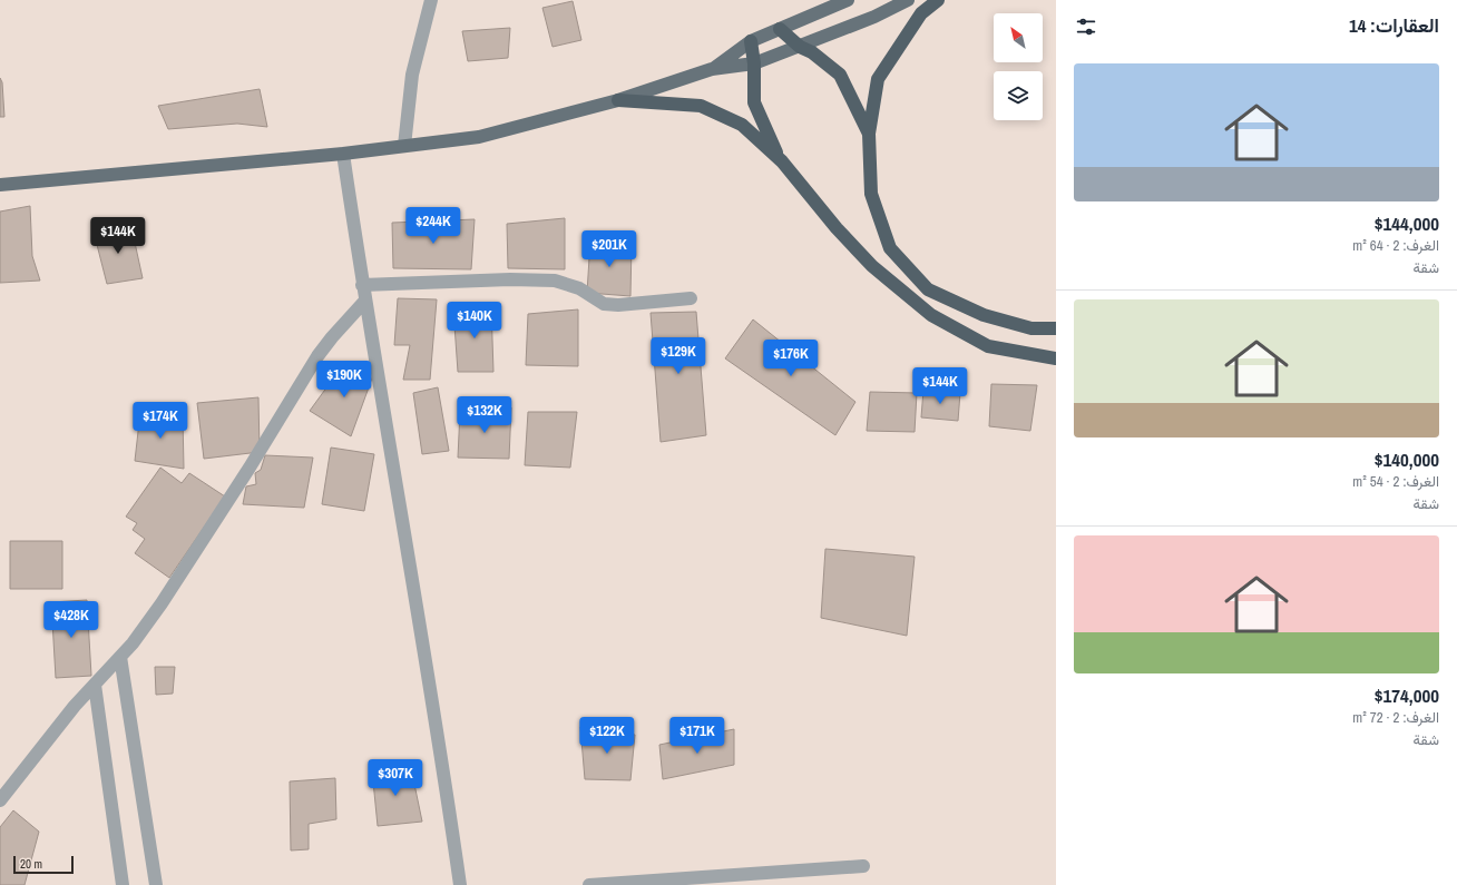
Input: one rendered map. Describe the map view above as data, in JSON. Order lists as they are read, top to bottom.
{
  "scale_bar": "20 m",
  "north": "top left",
  "page": {
    "heading": "العقارات: 14",
    "list": [
      {
        "name": "$144,000",
        "note": "الغرف: 2 · 64 m² · شقة"
      },
      {
        "name": "$140,000",
        "note": "الغرف: 2 · 54 m² · شقة"
      },
      {
        "name": "$174,000",
        "note": "الغرف: 2 · 72 m² · شقة"
      }
    ],
    "price": [
      "$244K",
      "$144K",
      "$201K",
      "$140K",
      "$129K",
      "$176K",
      "$190K",
      "$144K",
      "$132K",
      "$174K",
      "$428K",
      "$122K",
      "$171K",
      "$307K"
    ],
    "scale": "20 m"
  }
}
